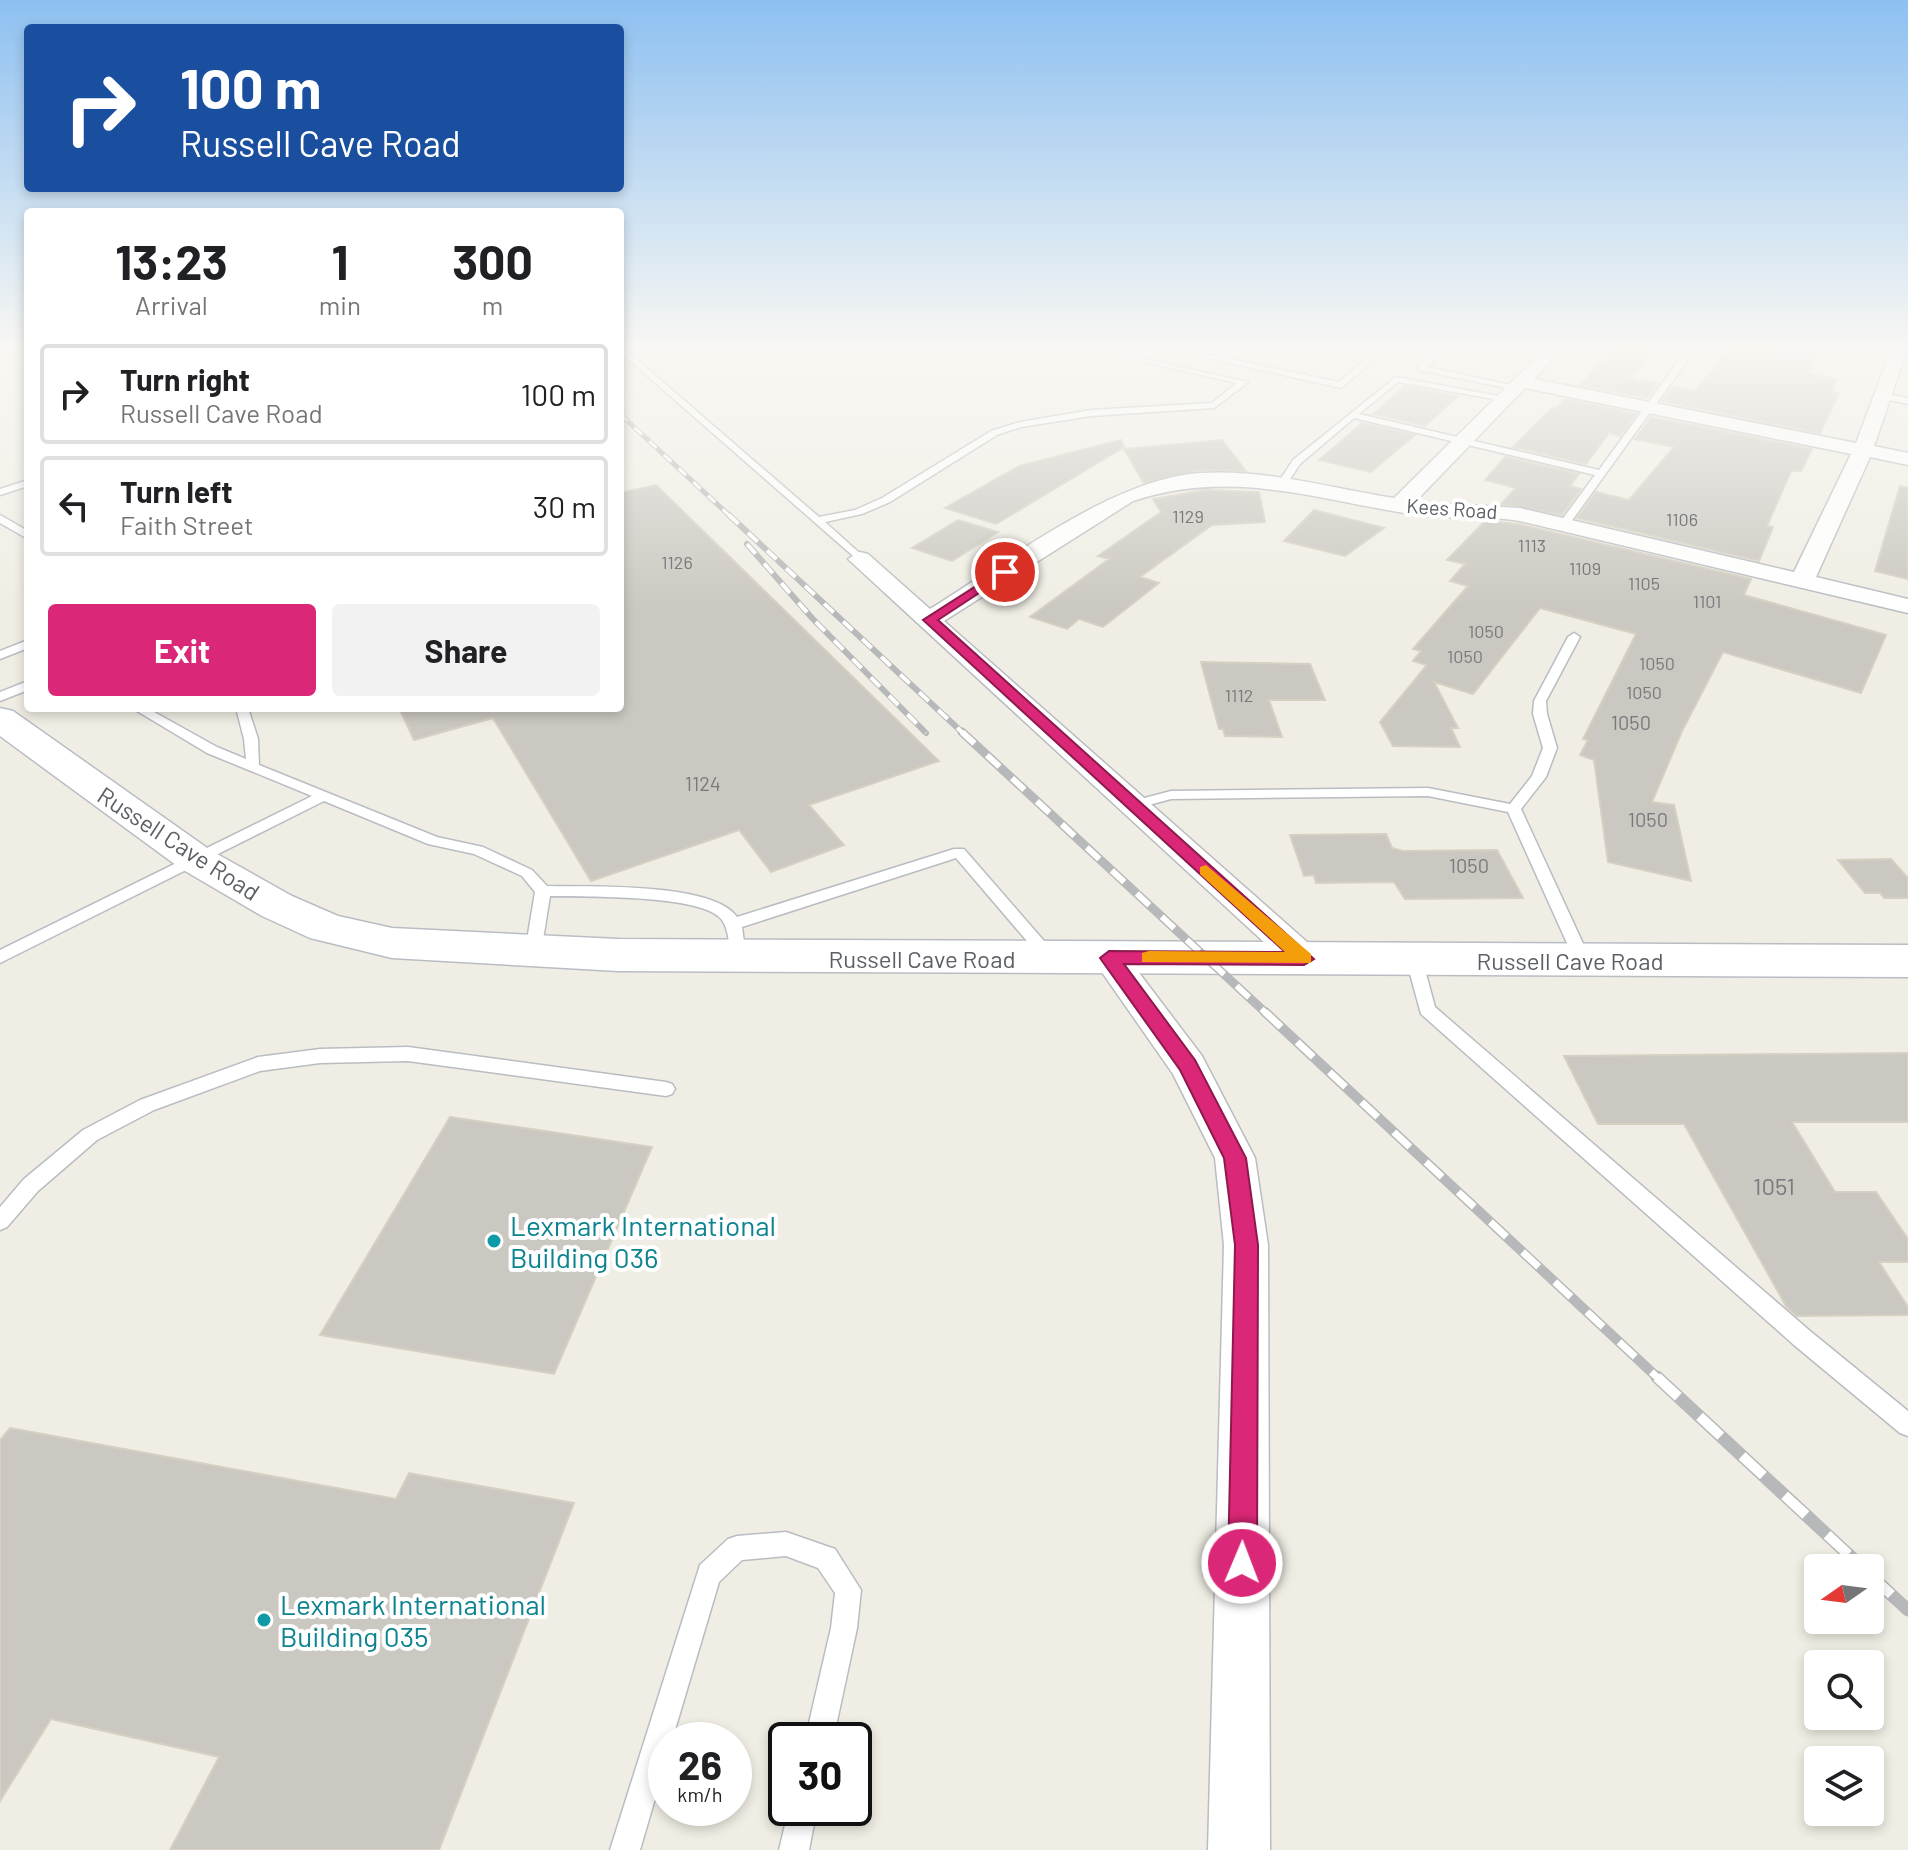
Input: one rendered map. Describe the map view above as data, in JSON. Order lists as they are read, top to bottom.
{
  "streets": {
    "street": ["Kees Road", "Russell Cave Road"]
  },
  "places": ["Lexmark International Building 036", "Lexmark International Building 035"],
  "house_numbers": [
    "1129",
    "1106",
    "1113",
    "1126",
    "1109",
    "1105",
    "1101",
    "1050",
    "1050",
    "1050",
    "1050",
    "1112",
    "1050",
    "1124",
    "1050",
    "1050",
    "1051"
  ],
  "north": "left",
  "page": {
    "turn": ["100 m", "Russell Cave Road"],
    "eta": [
      "13:23",
      "Arrival",
      "1",
      "min",
      "300",
      "m"
    ],
    "list": [
      {
        "name": "Turn right",
        "note": "Russell Cave Road",
        "value": "100 m"
      },
      {
        "name": "Turn left",
        "note": "Faith Street",
        "value": "30 m"
      }
    ],
    "buttons": ["Exit", "Share"],
    "speed": "26 km/h",
    "limit": "30"
  }
}
